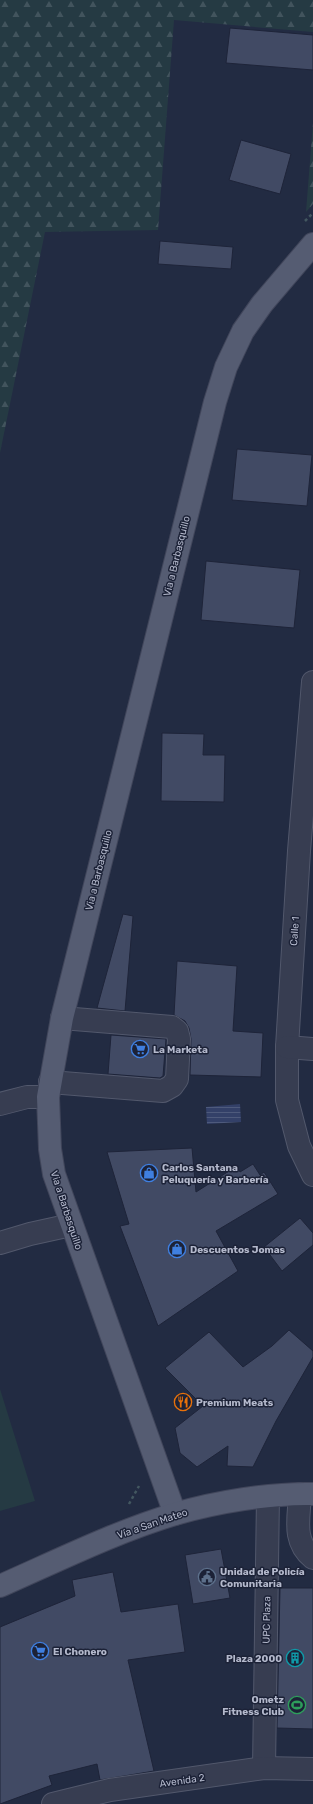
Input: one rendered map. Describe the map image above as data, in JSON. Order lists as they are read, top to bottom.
{
  "streets": {
    "main road": ["Via a Barbasquillo", "Vía a San Mateo"],
    "street": ["Calle 1", "UPC Plaza", "Avenida 2"]
  },
  "crossings": [
    ["Via a Barbasquillo", "Vía a San Mateo"],
    ["Vía a San Mateo", "UPC Plaza"],
    ["UPC Plaza", "Avenida 2"]
  ],
  "places": {
    "supermarket": ["La Marketa", "El Chonero"],
    "shop": ["Carlos Santana Peluquería y Barbería", "Descuentos Jomas"],
    "restaurant": ["Premium Meats"],
    "public building": ["Unidad de Policía Comunitaria"],
    "building": ["Plaza 2000"],
    "sports": ["Ometz Fitness Club"]
  }
}
